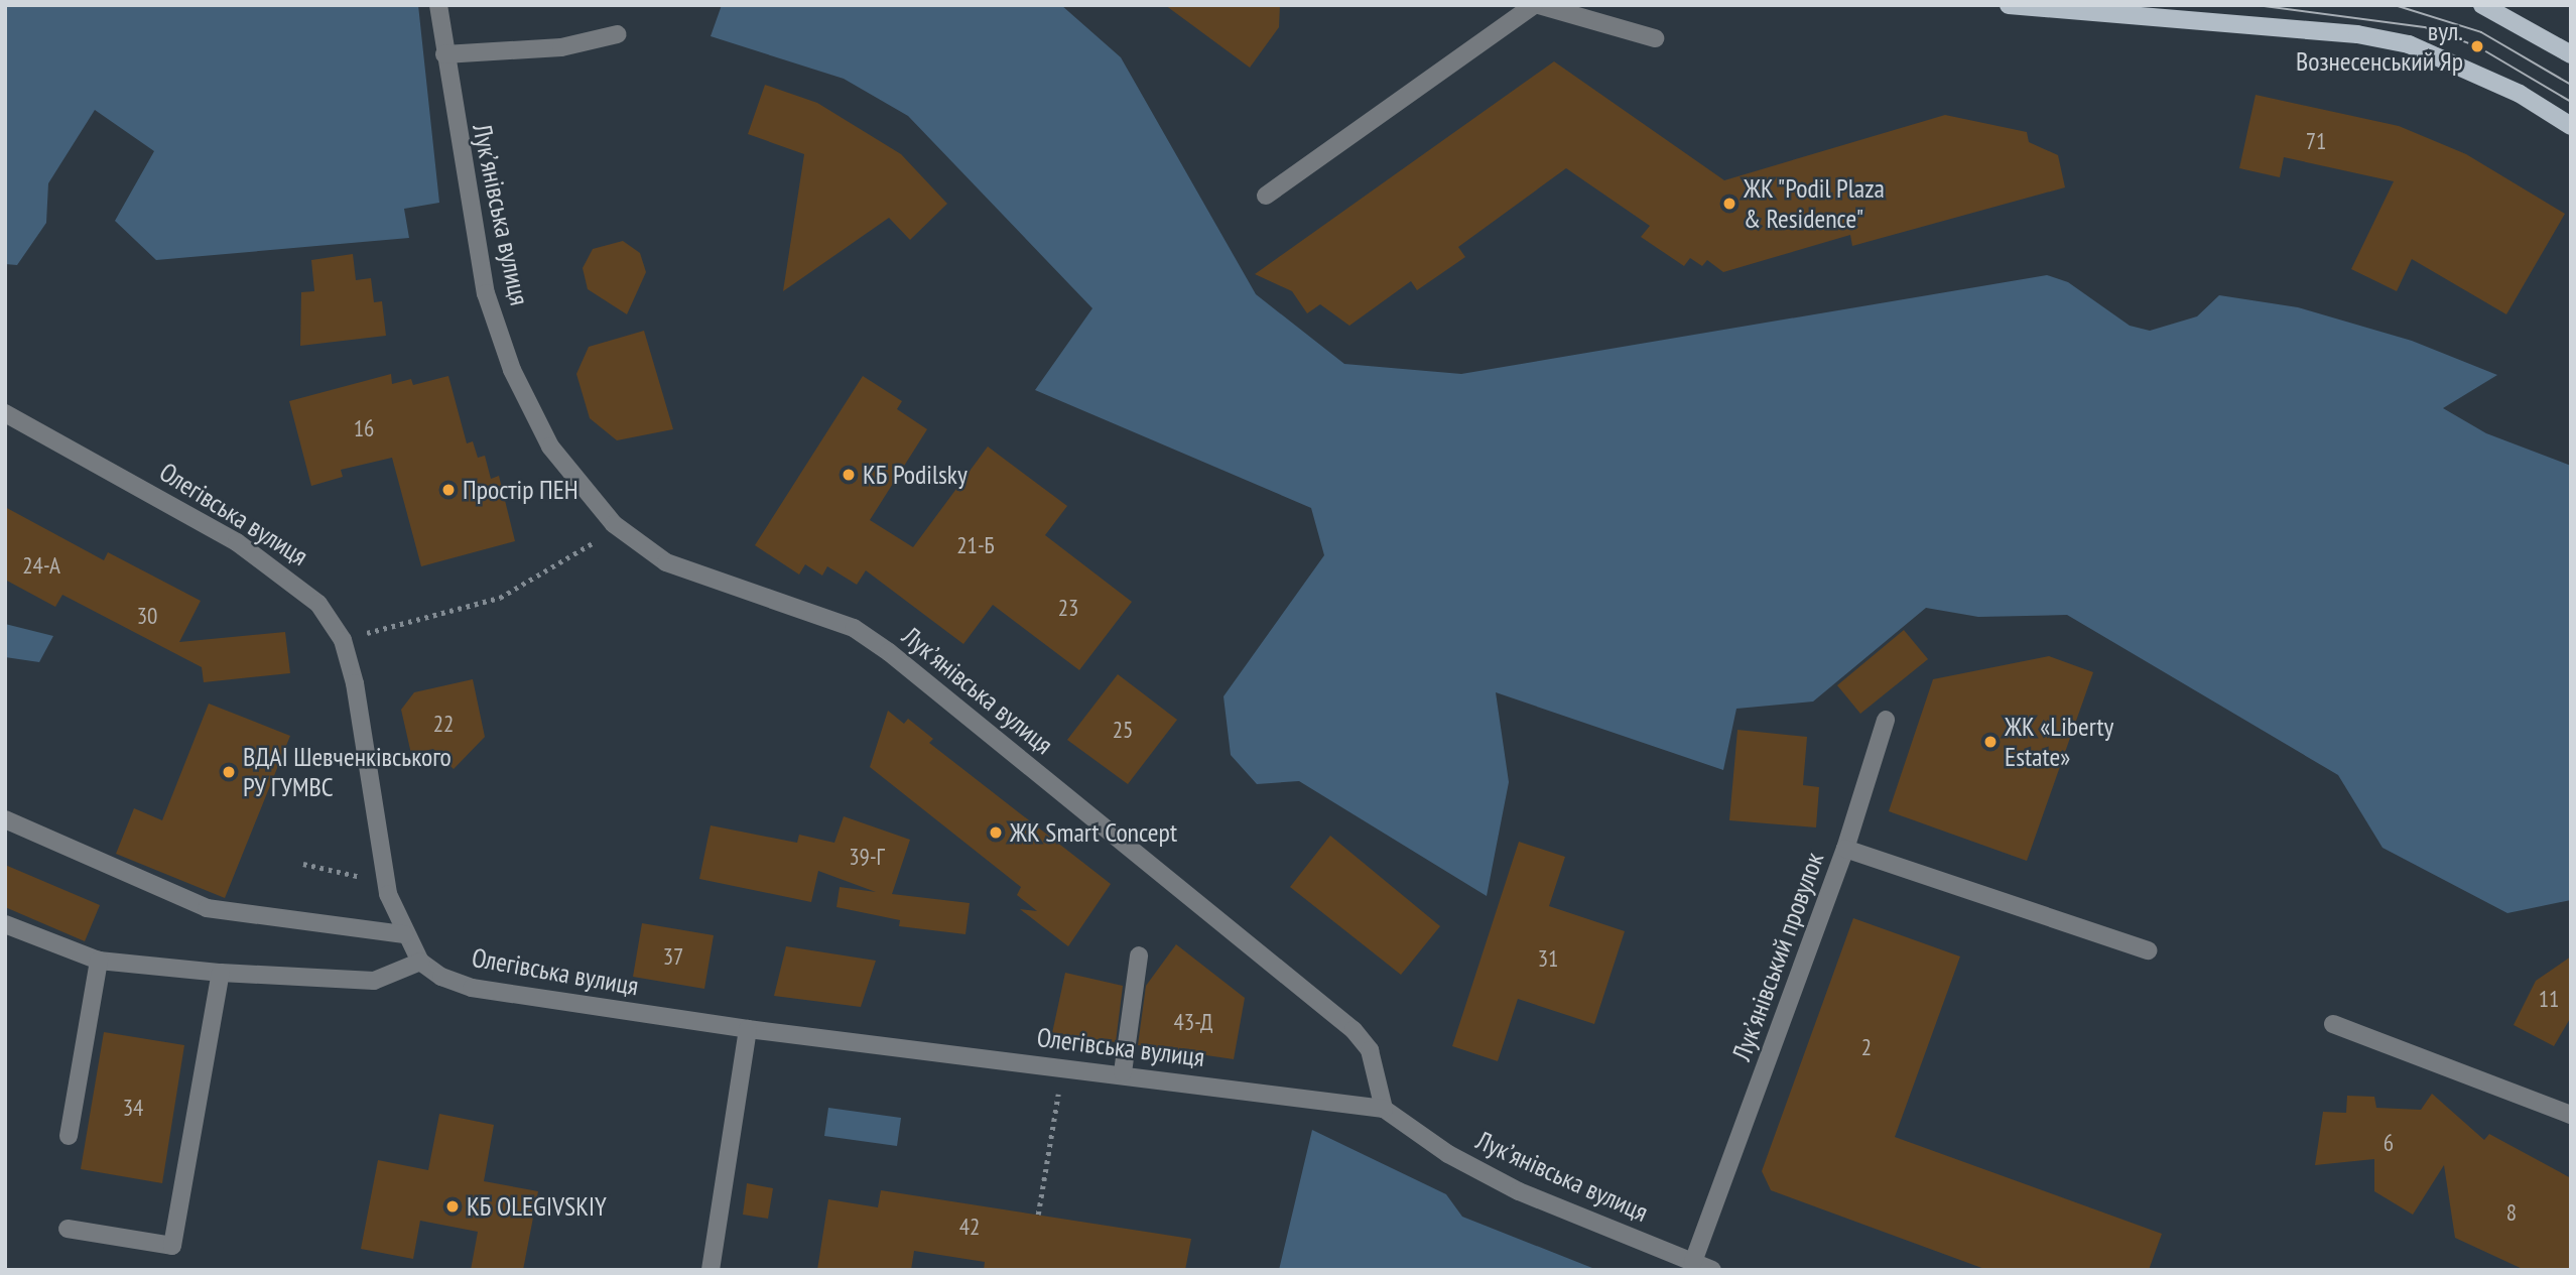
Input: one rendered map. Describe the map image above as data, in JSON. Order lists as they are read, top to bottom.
{
  "streets": {
    "street": ["Лукʼянівська вулиця", "Олегівська вулиця", "Лукʼянівський провулок"]
  },
  "crossings": [
    ["Лукʼянівська вулиця", "Олегівська вулиця"],
    ["Лукʼянівська вулиця", "Лукʼянівський провулок"]
  ],
  "places": [
    "вул. Вознесенський Яр",
    "ЖК \"Podil Plaza & Residence\"",
    "КБ Podilsky",
    "Простір ПЕН",
    "ЖК «Liberty Estate»",
    "ВДАІ Шевченківського РУ ГУМВС",
    "ЖК Smart Concept",
    "КБ OLEGIVSKIY"
  ],
  "house_numbers": [
    "71",
    "16",
    "21-Б",
    "24-А",
    "23",
    "30",
    "22",
    "25",
    "39-Г",
    "37",
    "31",
    "11",
    "43-Д",
    "2",
    "34",
    "6",
    "8",
    "42"
  ]
}
